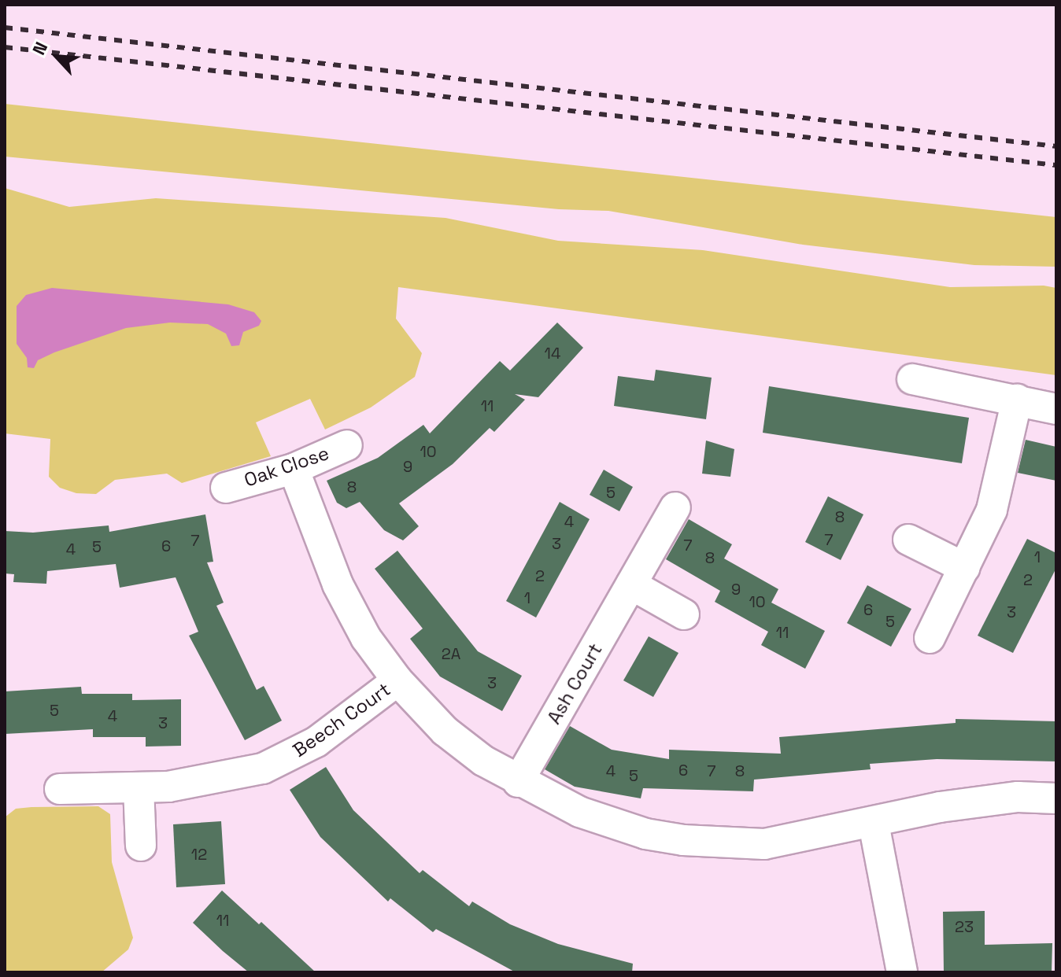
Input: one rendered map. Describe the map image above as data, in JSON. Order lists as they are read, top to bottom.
{
  "streets": {
    "street": ["Oak Close", "Ash Court", "Beech Court"]
  },
  "house_numbers": [
    "14",
    "11",
    "10",
    "9",
    "8",
    "5",
    "8",
    "4",
    "7",
    "7",
    "3",
    "7",
    "6",
    "5",
    "4",
    "1",
    "8",
    "2",
    "2",
    "9",
    "1",
    "10",
    "6",
    "3",
    "5",
    "11",
    "2A",
    "3",
    "5",
    "4",
    "3",
    "6",
    "4",
    "7",
    "8",
    "5",
    "12",
    "11",
    "23"
  ],
  "north": "top left"
}
